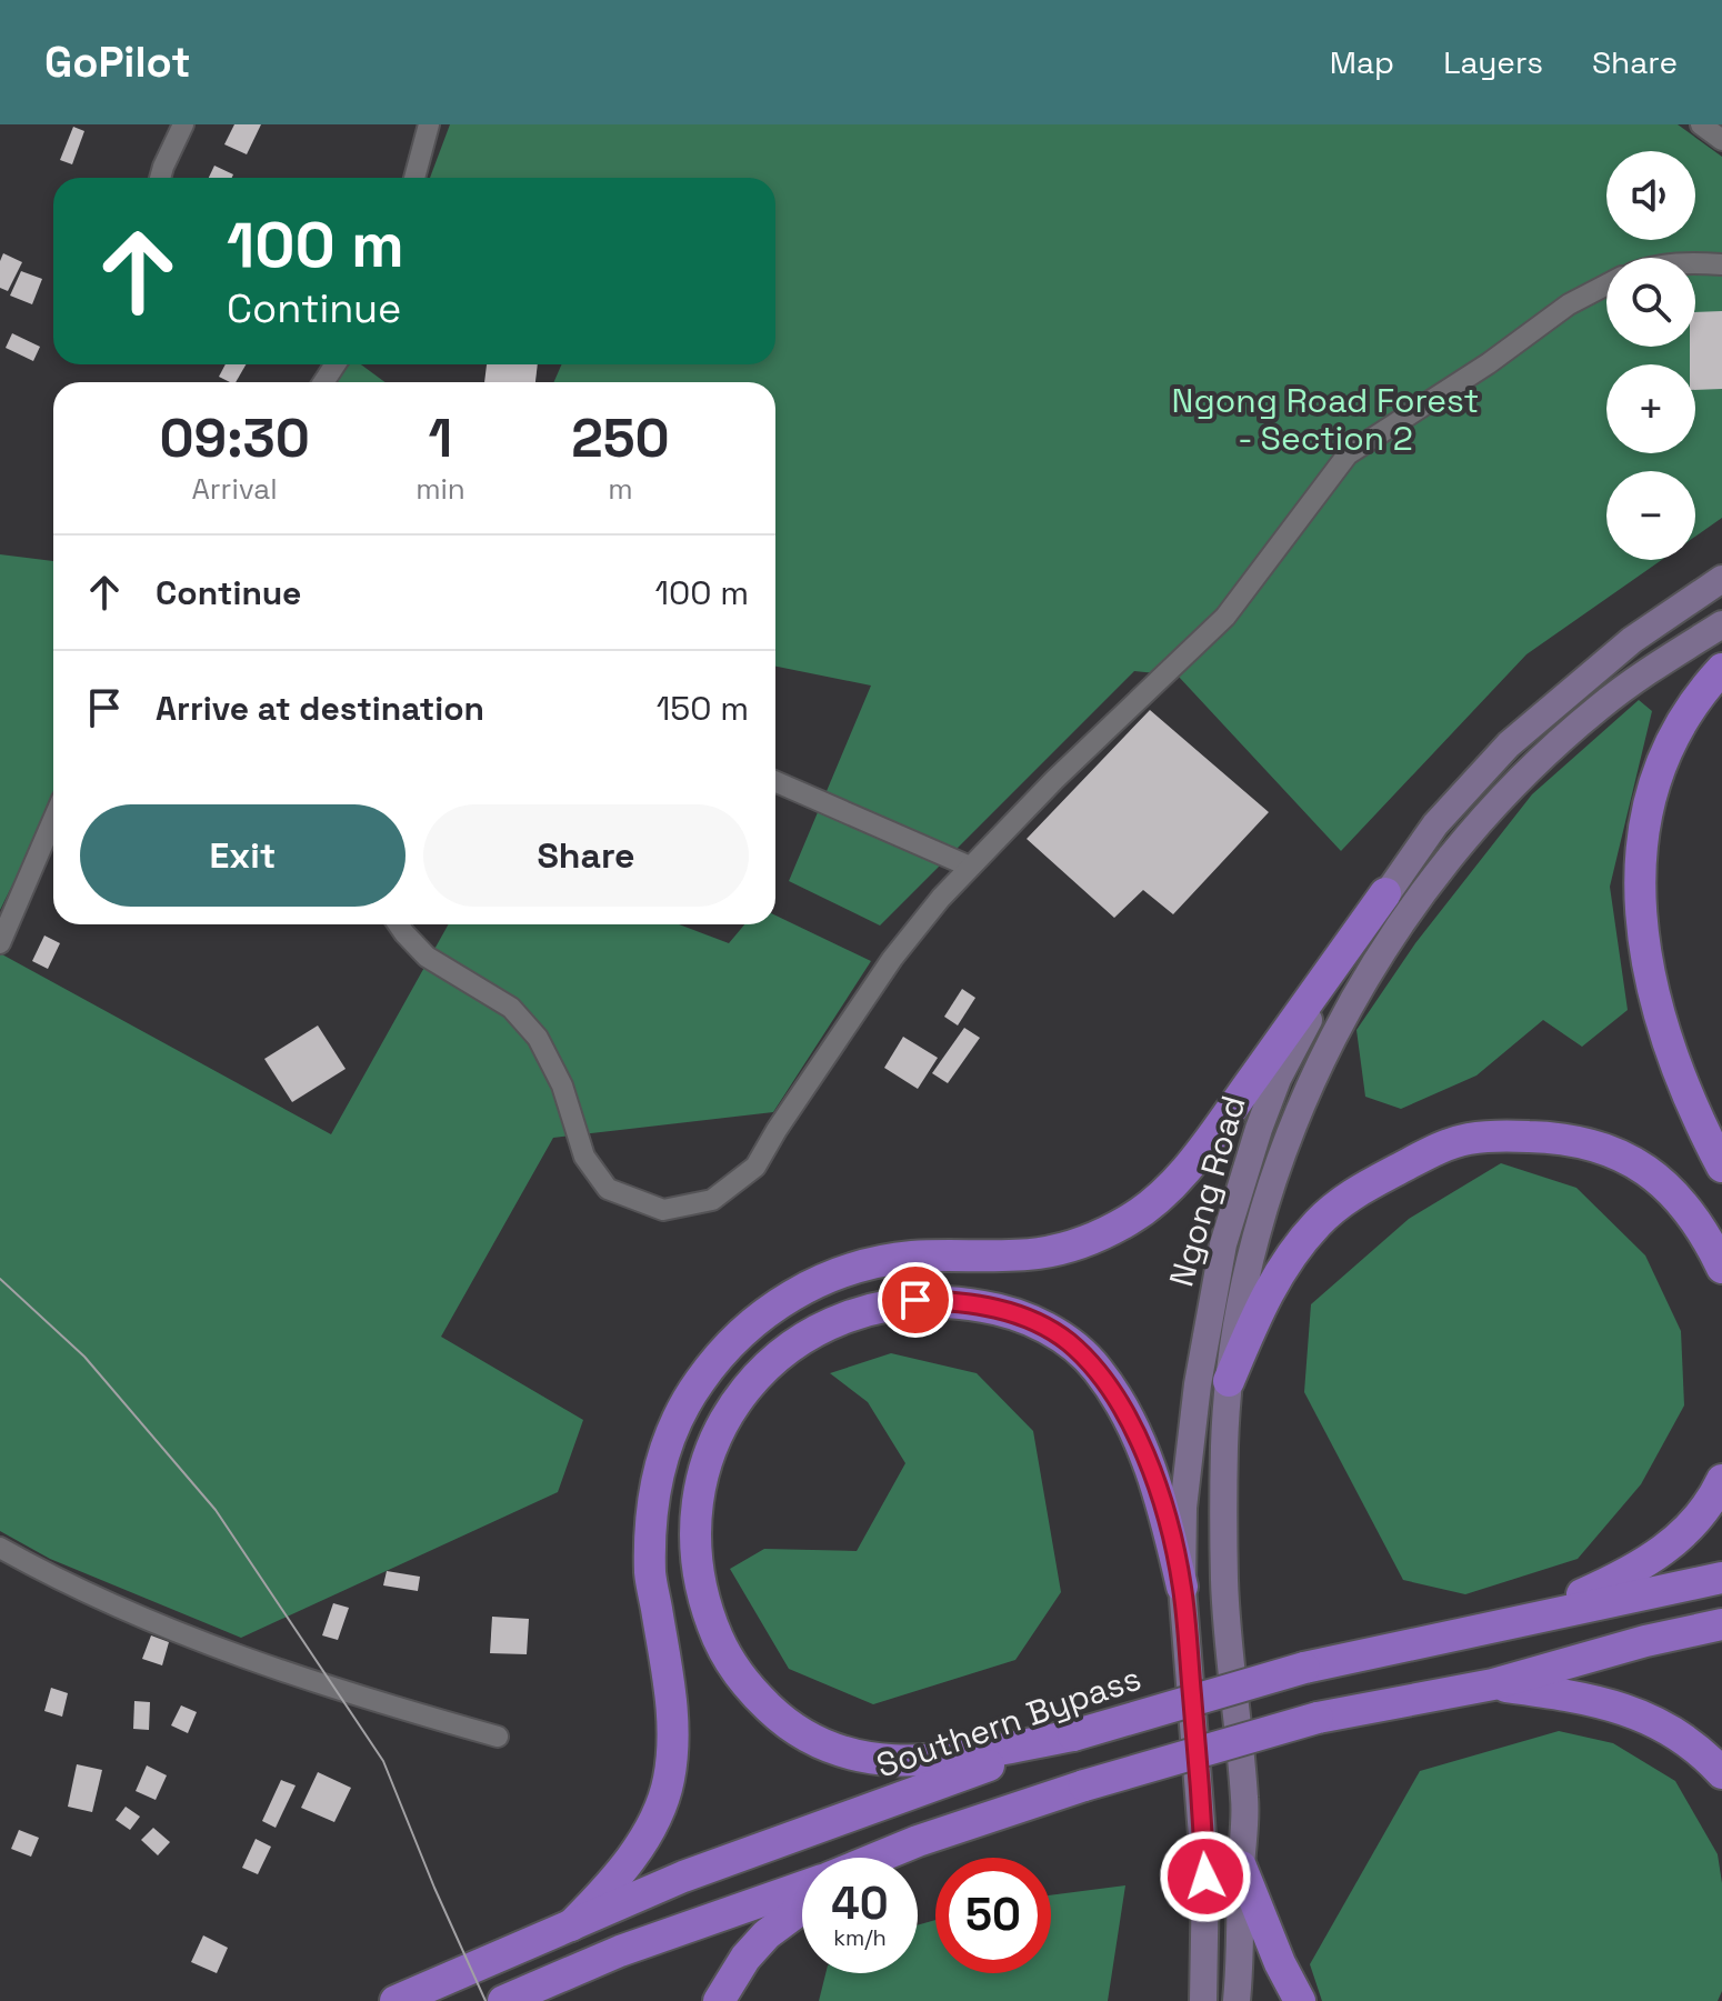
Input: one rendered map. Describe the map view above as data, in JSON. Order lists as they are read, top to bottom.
{
  "streets": {
    "highway": ["Southern Bypass"],
    "main road": ["Ngong Road"]
  },
  "parks": ["Ngong Road Forest - Section 2"],
  "page": {
    "header": "GoPilot",
    "nav": ["Map", "Layers", "Share"],
    "map_buttons": ["+", "−"],
    "turn": ["100 m", "Continue"],
    "eta": [
      "09:30",
      "Arrival",
      "1",
      "min",
      "250",
      "m"
    ],
    "list": [
      {
        "name": "Continue",
        "value": "100 m"
      },
      {
        "name": "Arrive at destination",
        "value": "150 m"
      }
    ],
    "buttons": ["Exit", "Share"],
    "speed": "40 km/h",
    "limit": "50"
  }
}
